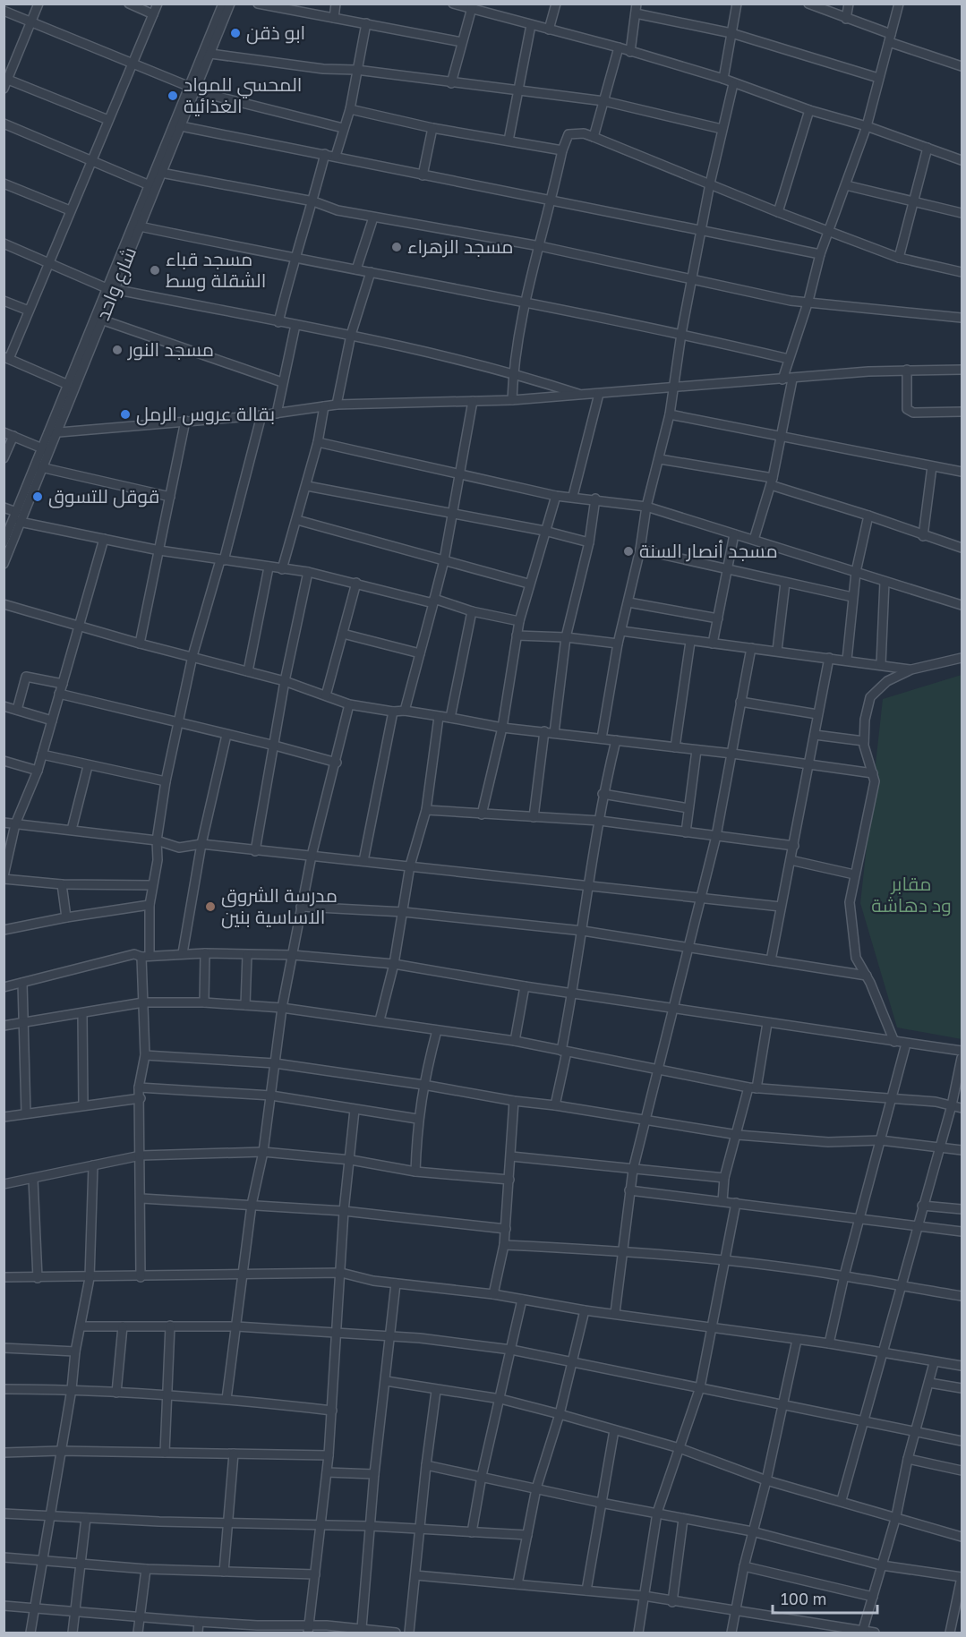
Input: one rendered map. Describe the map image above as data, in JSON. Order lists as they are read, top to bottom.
{
  "streets": {
    "street": ["شارع واحد"]
  },
  "parks": ["مقابر ود دهاشة"],
  "places": [
    "ابو ذقن",
    "المحسي للمواد الغذائية",
    "مسجد الزهراء",
    "مسجد قباء الشقلة وسط",
    "مسجد النور",
    "بقالة عروس الرمل",
    "قوقل للتسوق",
    "مسجد أنصار السنة",
    "مدرسة الشروق الاساسية بنين"
  ],
  "scale_bar": "100 m"
}
